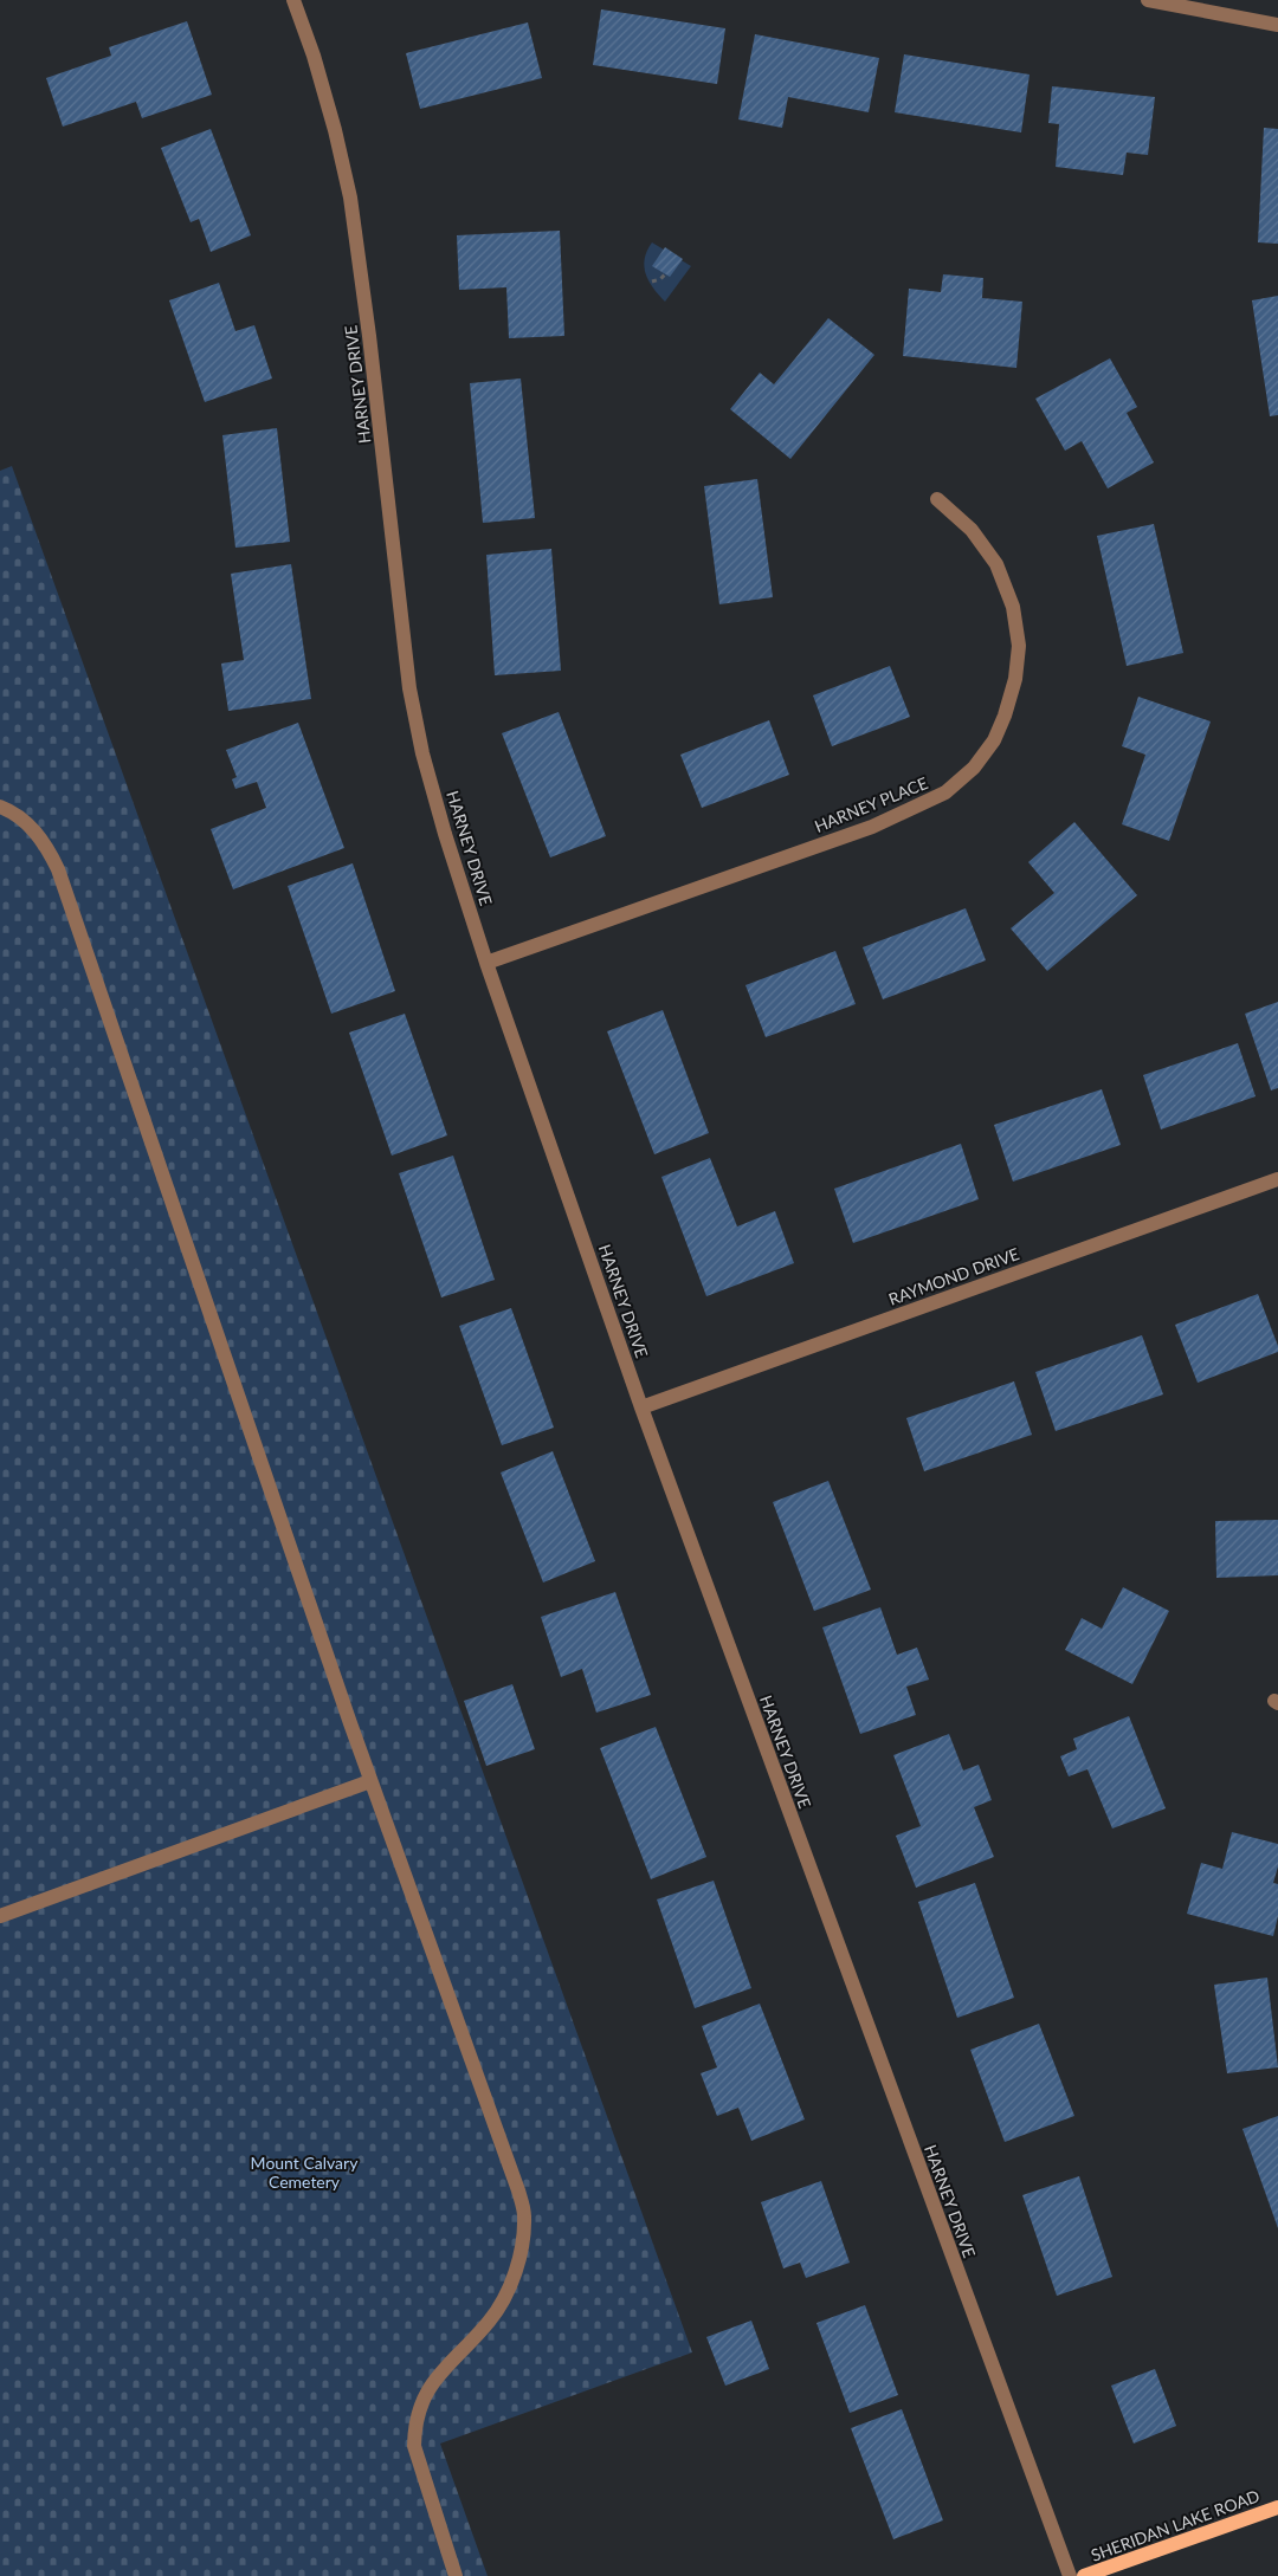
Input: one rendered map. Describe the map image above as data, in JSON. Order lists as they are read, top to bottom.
{
  "streets": {
    "main road": ["SHERIDAN LAKE ROAD"],
    "street": ["HARNEY DRIVE", "HARNEY PLACE", "RAYMOND DRIVE"]
  },
  "crossings": [
    ["HARNEY DRIVE", "HARNEY PLACE"],
    ["HARNEY DRIVE", "RAYMOND DRIVE"]
  ],
  "parks": ["Mount Calvary Cemetery"]
}
